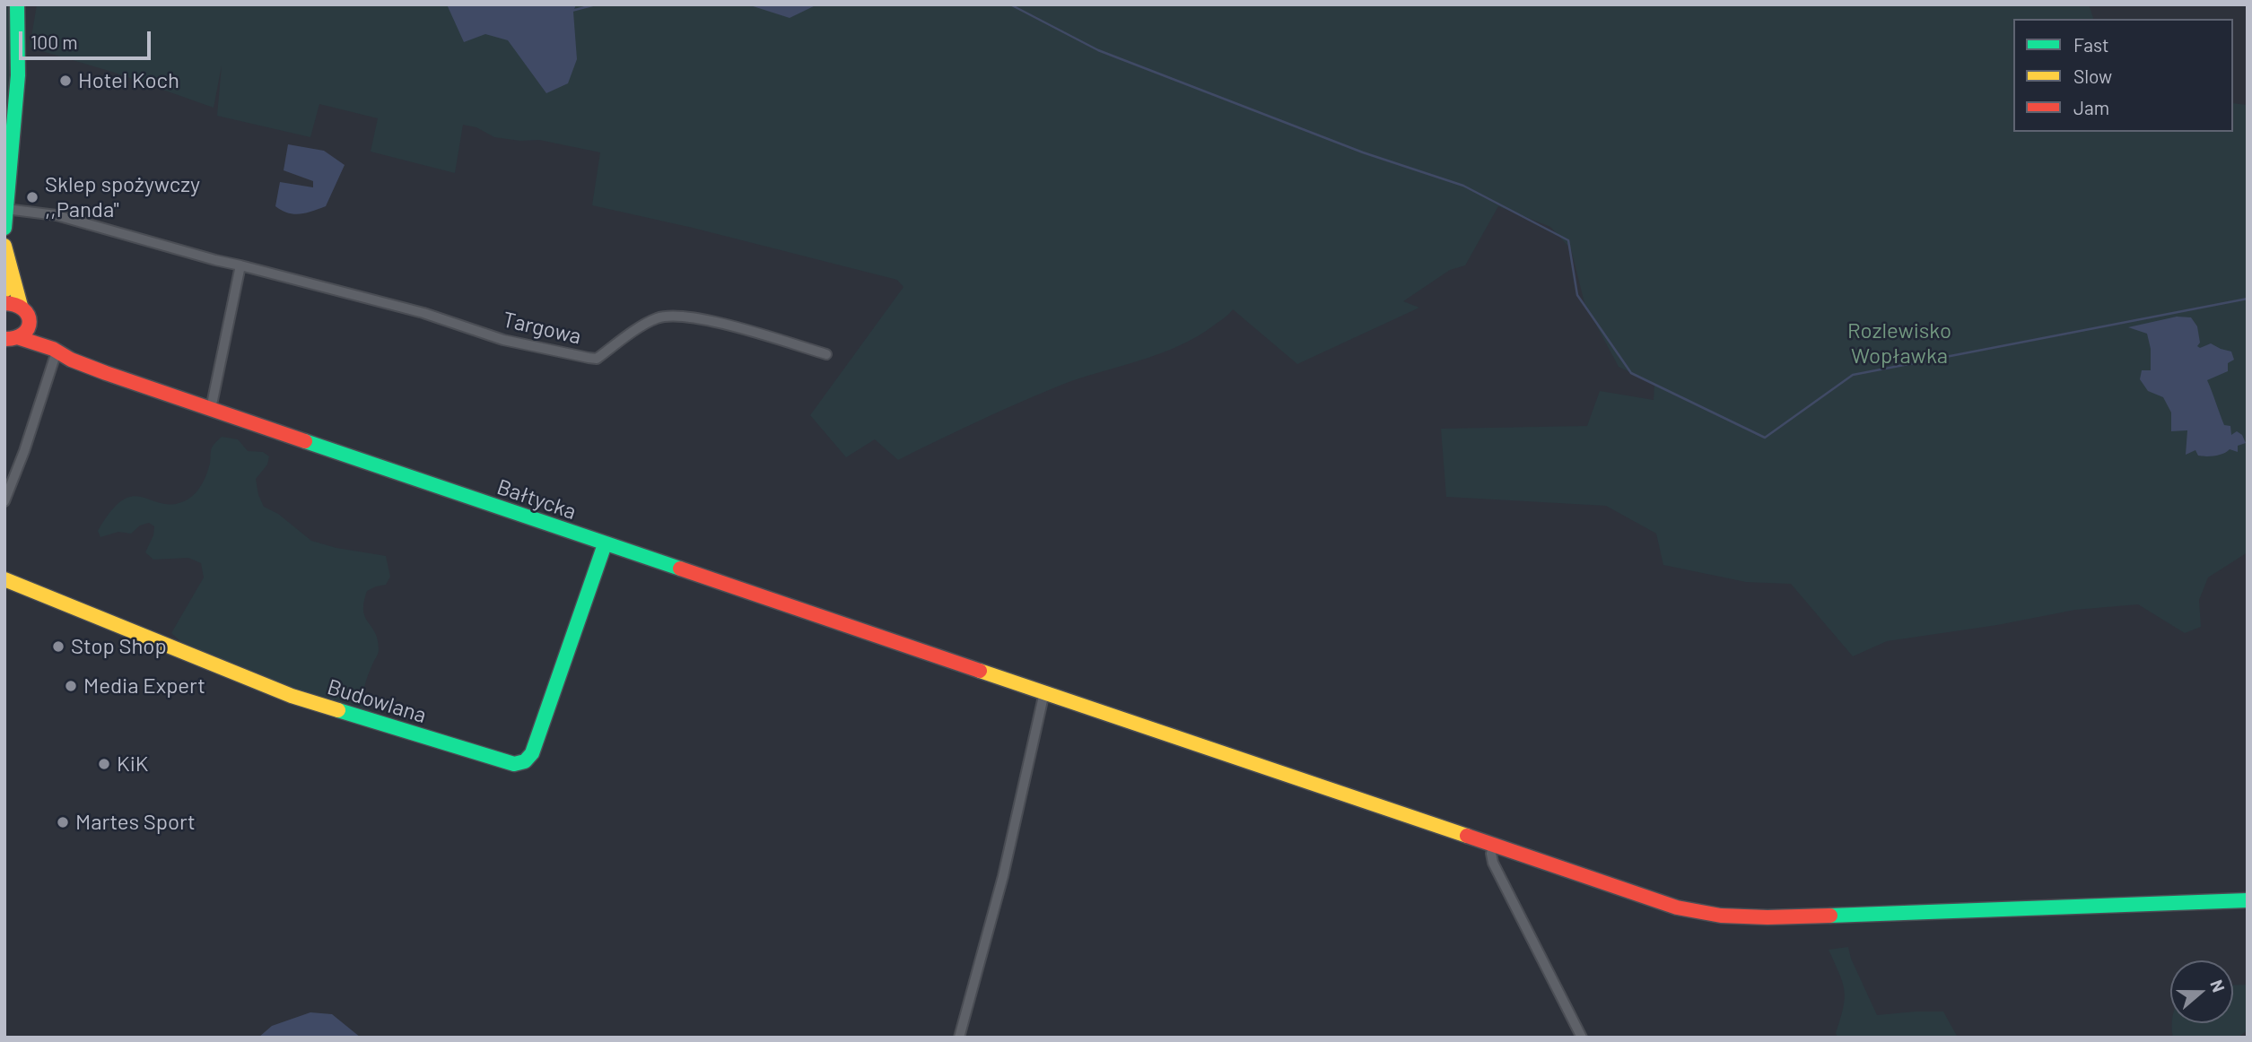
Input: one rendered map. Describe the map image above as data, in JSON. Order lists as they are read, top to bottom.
{
  "streets": {
    "main road": ["Bałtycka", "Budowlana"],
    "street": ["Targowa"]
  },
  "crossings": [
    ["Bałtycka", "Budowlana"]
  ],
  "parks": ["Rozlewisko Wopławka"],
  "places": [
    "Hotel Koch",
    "Sklep spożywczy ,,Panda\"",
    "Stop Shop",
    "Media Expert",
    "KiK",
    "Martes Sport"
  ],
  "legend": ["Fast", "Slow", "Jam"],
  "scale_bar": "100 m",
  "north": "right"
}
